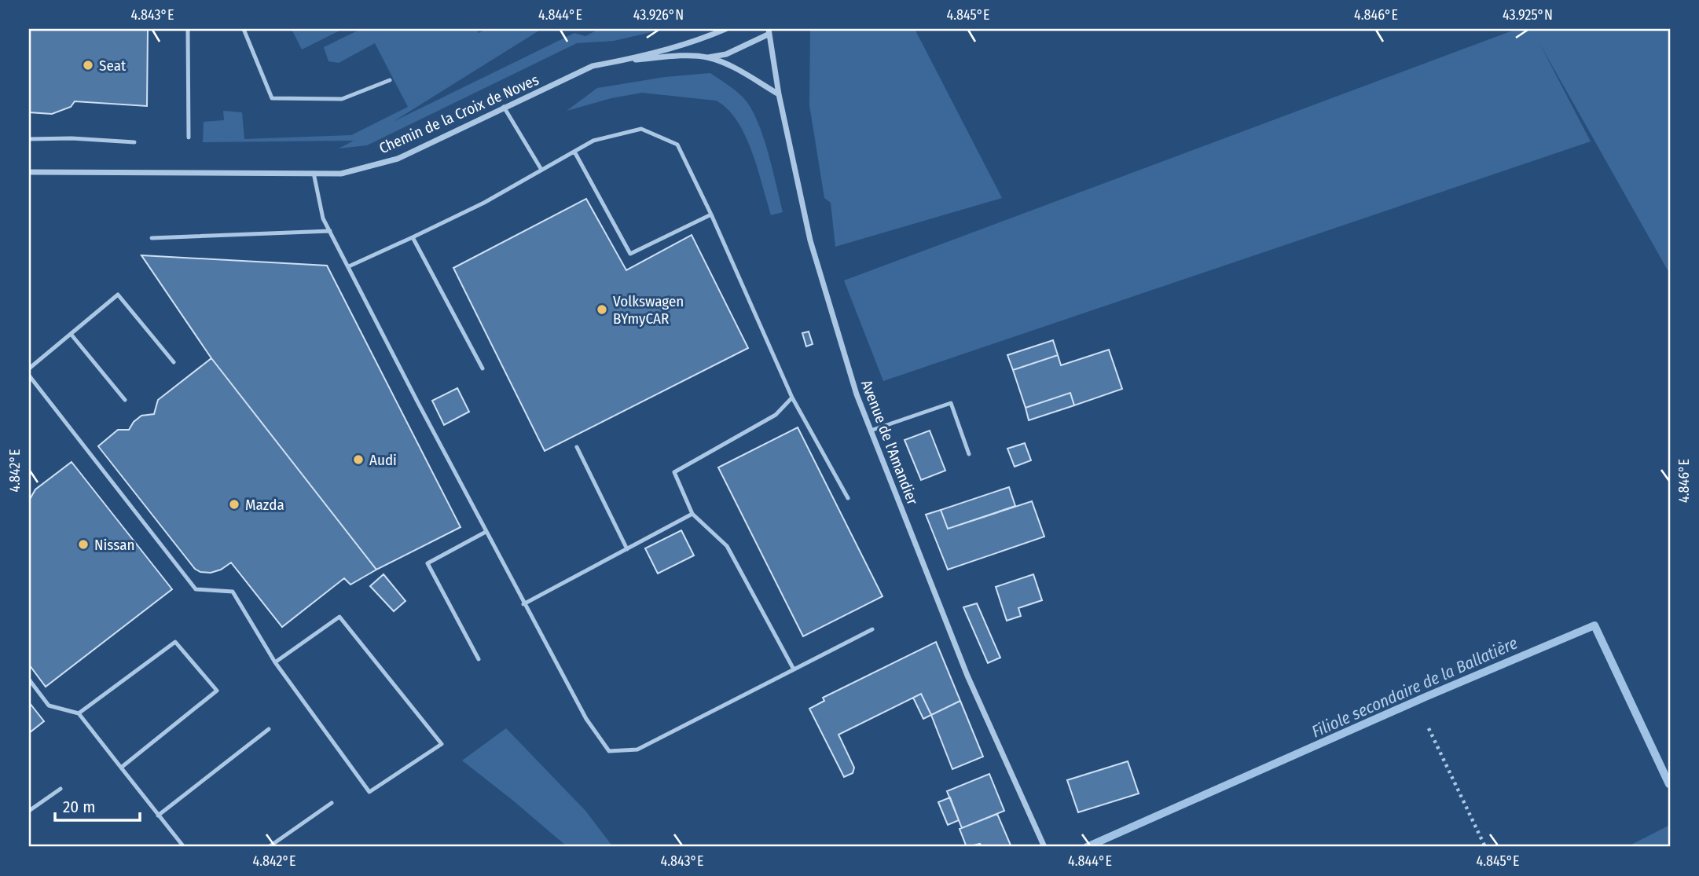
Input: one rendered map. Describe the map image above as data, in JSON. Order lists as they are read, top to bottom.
{
  "streets": {
    "street": ["Chemin de la Croix de Noves", "Avenue de l'Amandier"]
  },
  "water": ["Filiole secondaire de la Ballatière"],
  "places": [
    "Seat",
    "Volkswagen BYmyCAR",
    "Audi",
    "Mazda",
    "Nissan"
  ],
  "scale_bar": "20 m",
  "coordinates": [
    "4.843°E",
    "4.844°E",
    "43.926°N",
    "4.845°E",
    "4.846°E",
    "43.925°N",
    "4.842°E"
  ]
}
